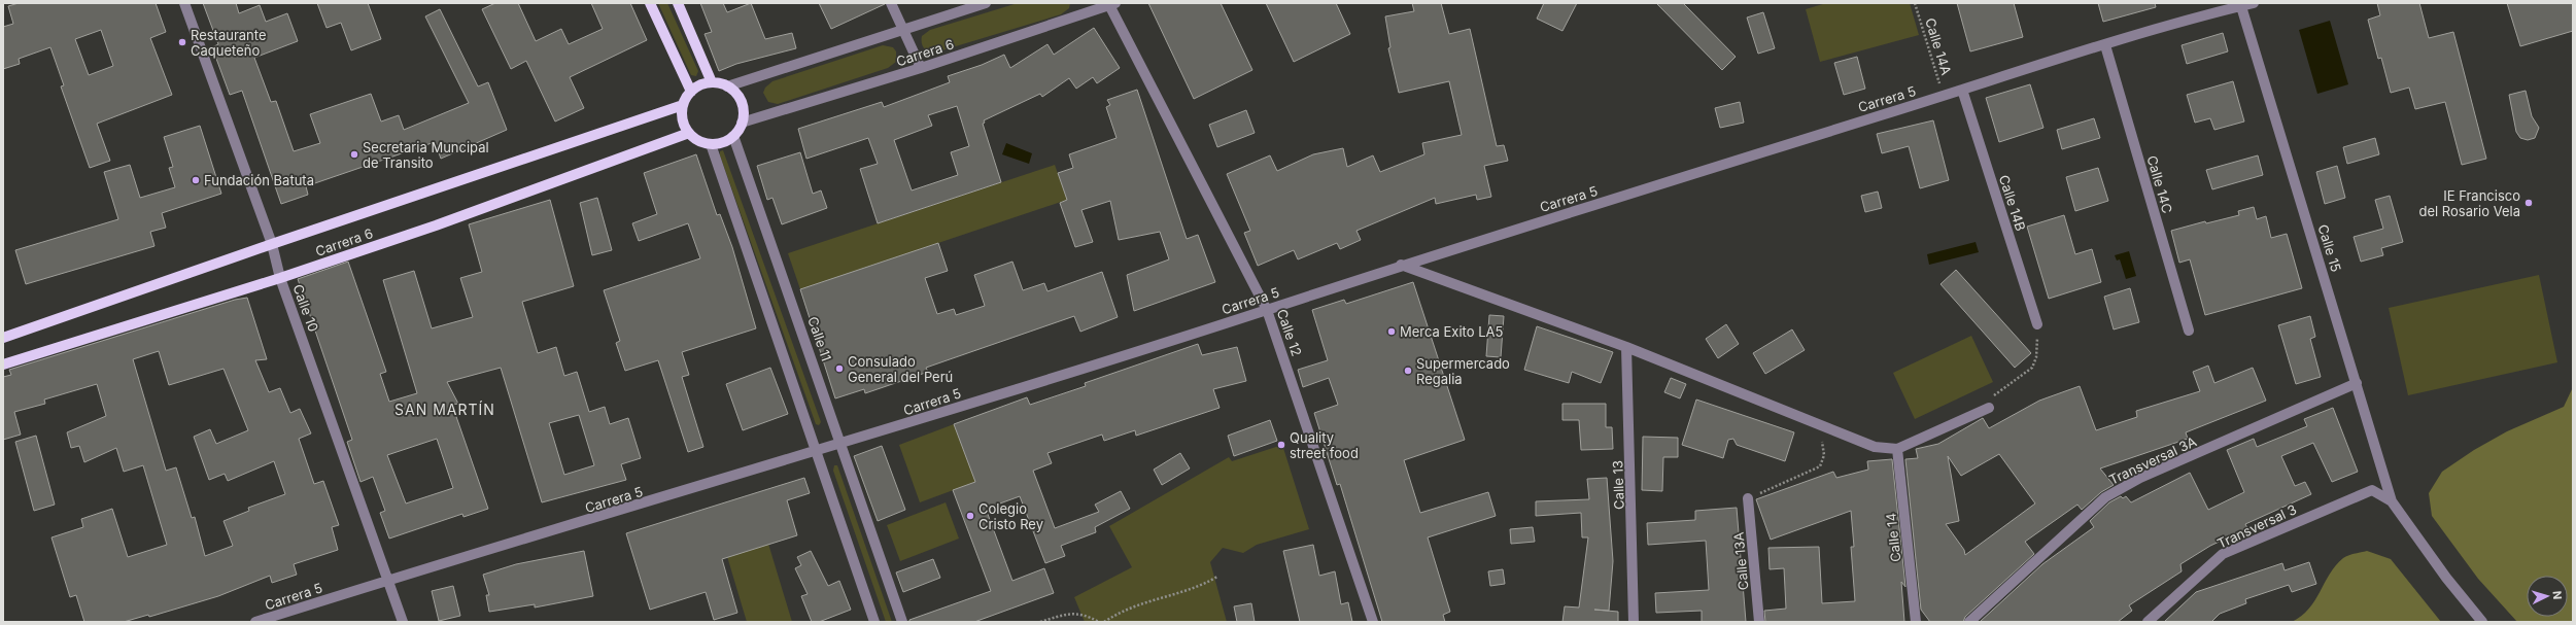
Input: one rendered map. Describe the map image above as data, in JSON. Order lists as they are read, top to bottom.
{
  "streets": {
    "main road": ["Carrera 6"],
    "street": [
      "Carrera 5",
      "Calle 14C",
      "Calle 14B",
      "Calle 15",
      "Calle 10",
      "Calle 12",
      "Calle 11",
      "Transversal 3A",
      "Calle 13",
      "Transversal 3",
      "Calle 14",
      "Calle 13A"
    ],
    "path": ["Calle 14A"]
  },
  "crossings": [
    ["Calle 14A", "Carrera 5"],
    ["Carrera 6", "Calle 10"],
    ["Carrera 6", "Calle 12"],
    ["Carrera 6", "Calle 11"],
    ["Carrera 5", "Calle 14C"],
    ["Carrera 5", "Calle 14B"],
    ["Carrera 5", "Calle 15"],
    ["Carrera 5", "Calle 10"],
    ["Carrera 5", "Calle 12"],
    ["Carrera 5", "Calle 11"],
    ["Calle 15", "Transversal 3A"],
    ["Calle 15", "Transversal 3"]
  ],
  "districts": ["SAN MARTÍN"],
  "places": [
    "Restaurante Caqueteño",
    "Secretaria Muncipal de Transito",
    "Fundación Batuta",
    "IE Francisco del Rosario Vela",
    "Merca Exito LA5",
    "Consulado General del Perú",
    "Supermercado Regalia",
    "Quality street food",
    "Colegio Cristo Rey"
  ],
  "north": "right"
}
